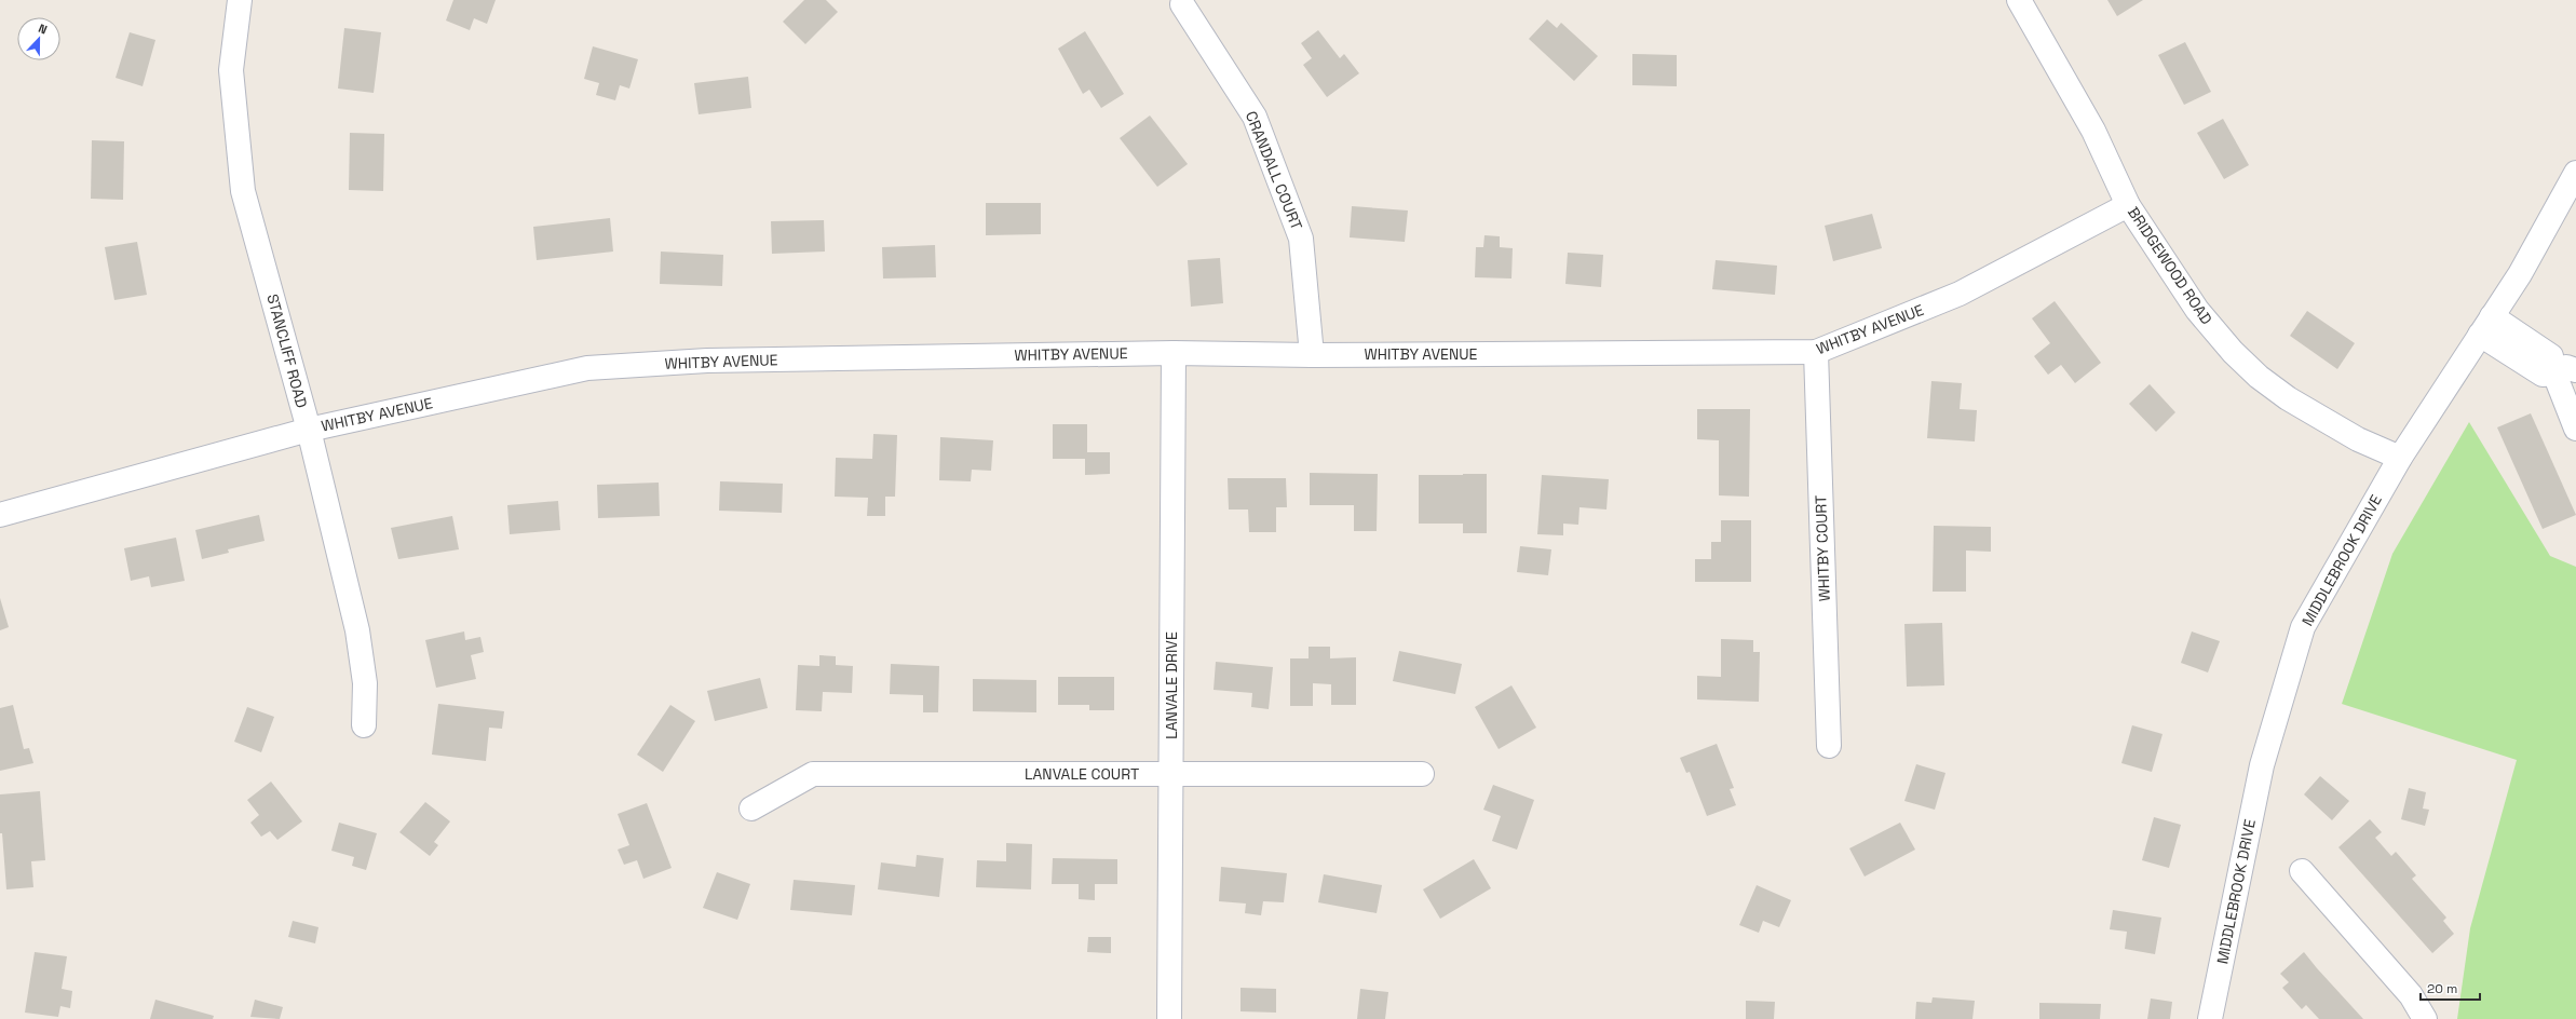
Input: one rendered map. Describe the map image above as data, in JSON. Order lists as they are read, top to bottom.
{
  "streets": {
    "street": [
      "CRANDALL COURT",
      "BRIDGEWOOD ROAD",
      "WHITBY AVENUE",
      "STANCLIFF ROAD",
      "WHITBY COURT",
      "MIDDLEBROOK DRIVE",
      "LANVALE DRIVE",
      "LANVALE COURT"
    ]
  },
  "crossings": [
    ["CRANDALL COURT", "WHITBY AVENUE"],
    ["BRIDGEWOOD ROAD", "WHITBY AVENUE"],
    ["BRIDGEWOOD ROAD", "MIDDLEBROOK DRIVE"],
    ["WHITBY AVENUE", "STANCLIFF ROAD"],
    ["WHITBY AVENUE", "WHITBY COURT"],
    ["WHITBY AVENUE", "LANVALE DRIVE"],
    ["LANVALE DRIVE", "LANVALE COURT"]
  ],
  "scale_bar": "20 m",
  "north": "top"
}
